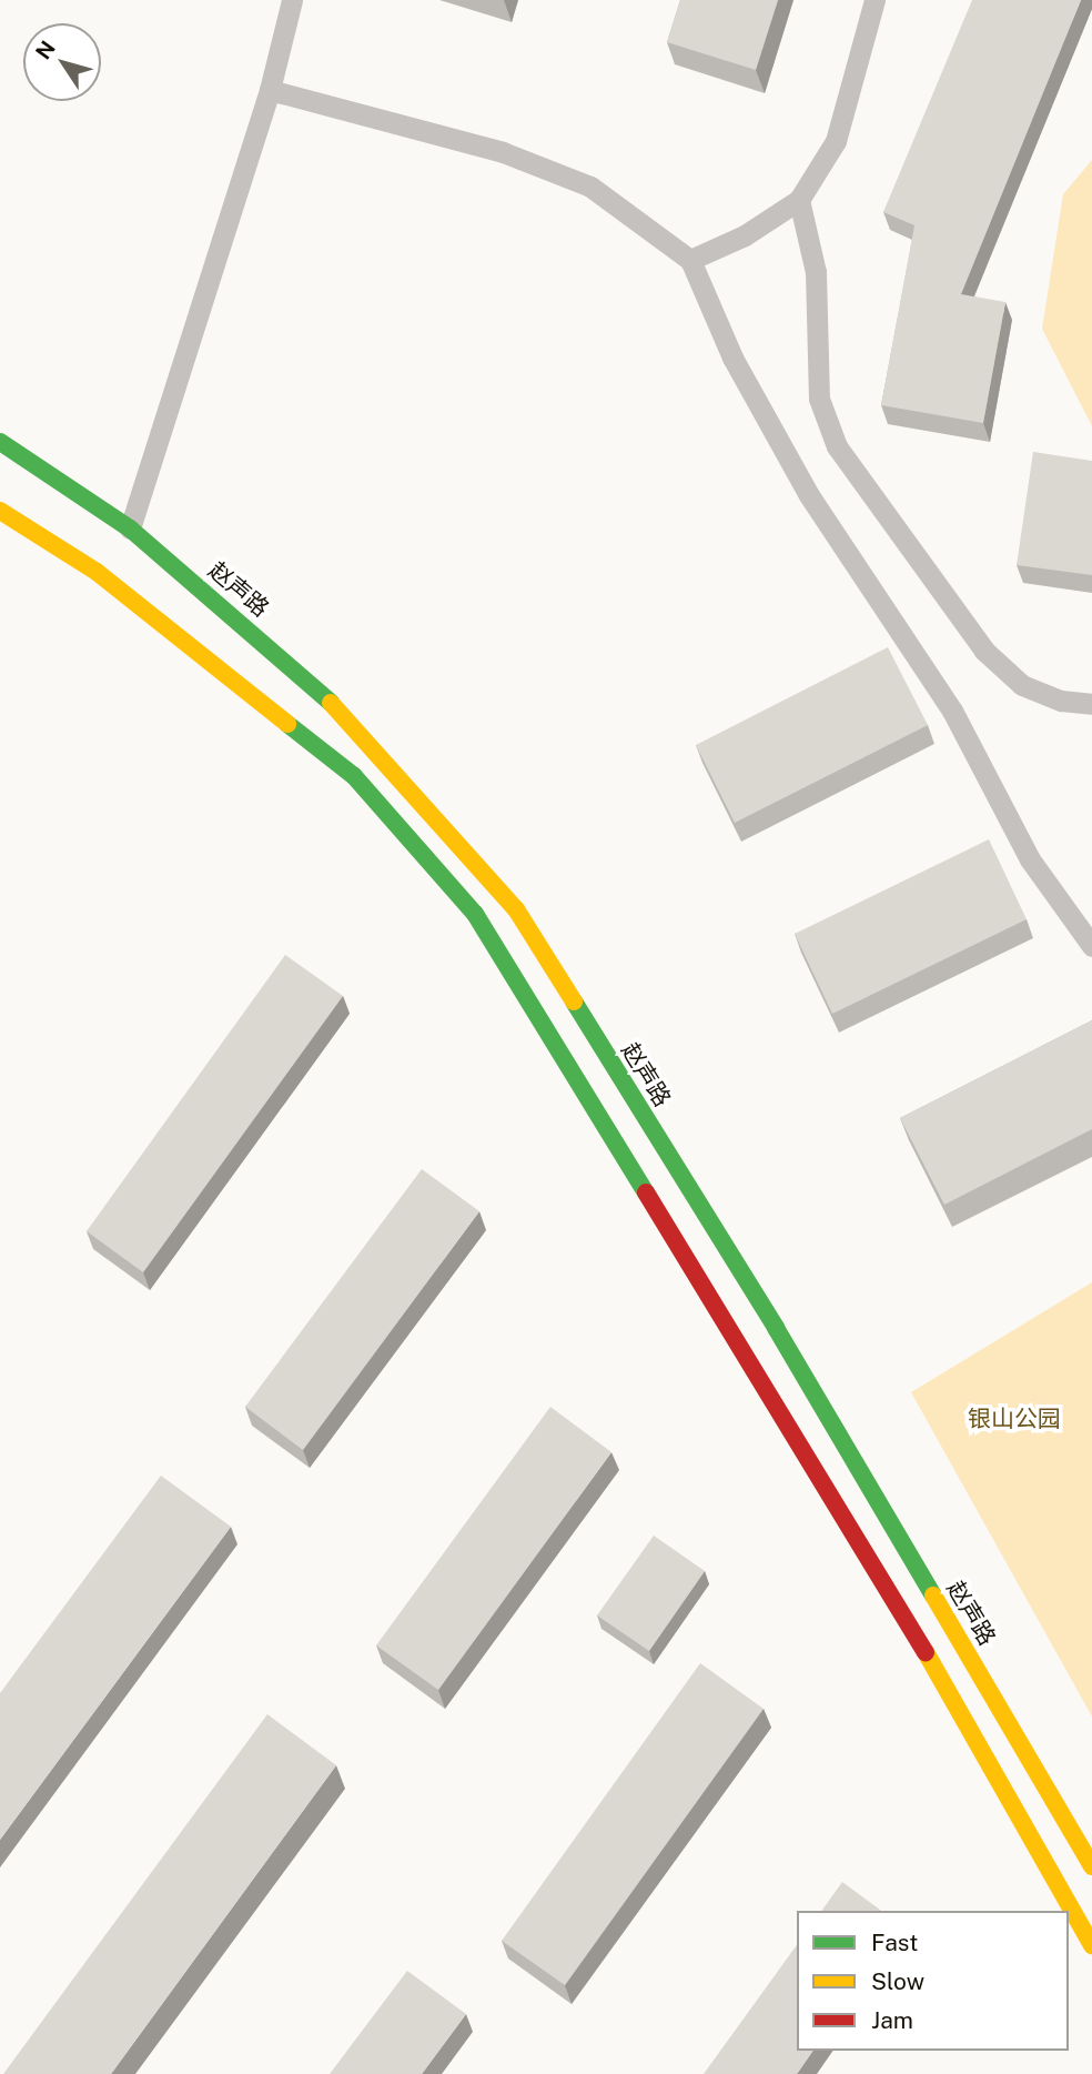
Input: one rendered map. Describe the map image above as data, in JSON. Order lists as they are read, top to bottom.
{
  "streets": {
    "street": ["赵声路"]
  },
  "parks": ["银山公园"],
  "legend": ["Fast", "Slow", "Jam"],
  "north": "top left"
}
